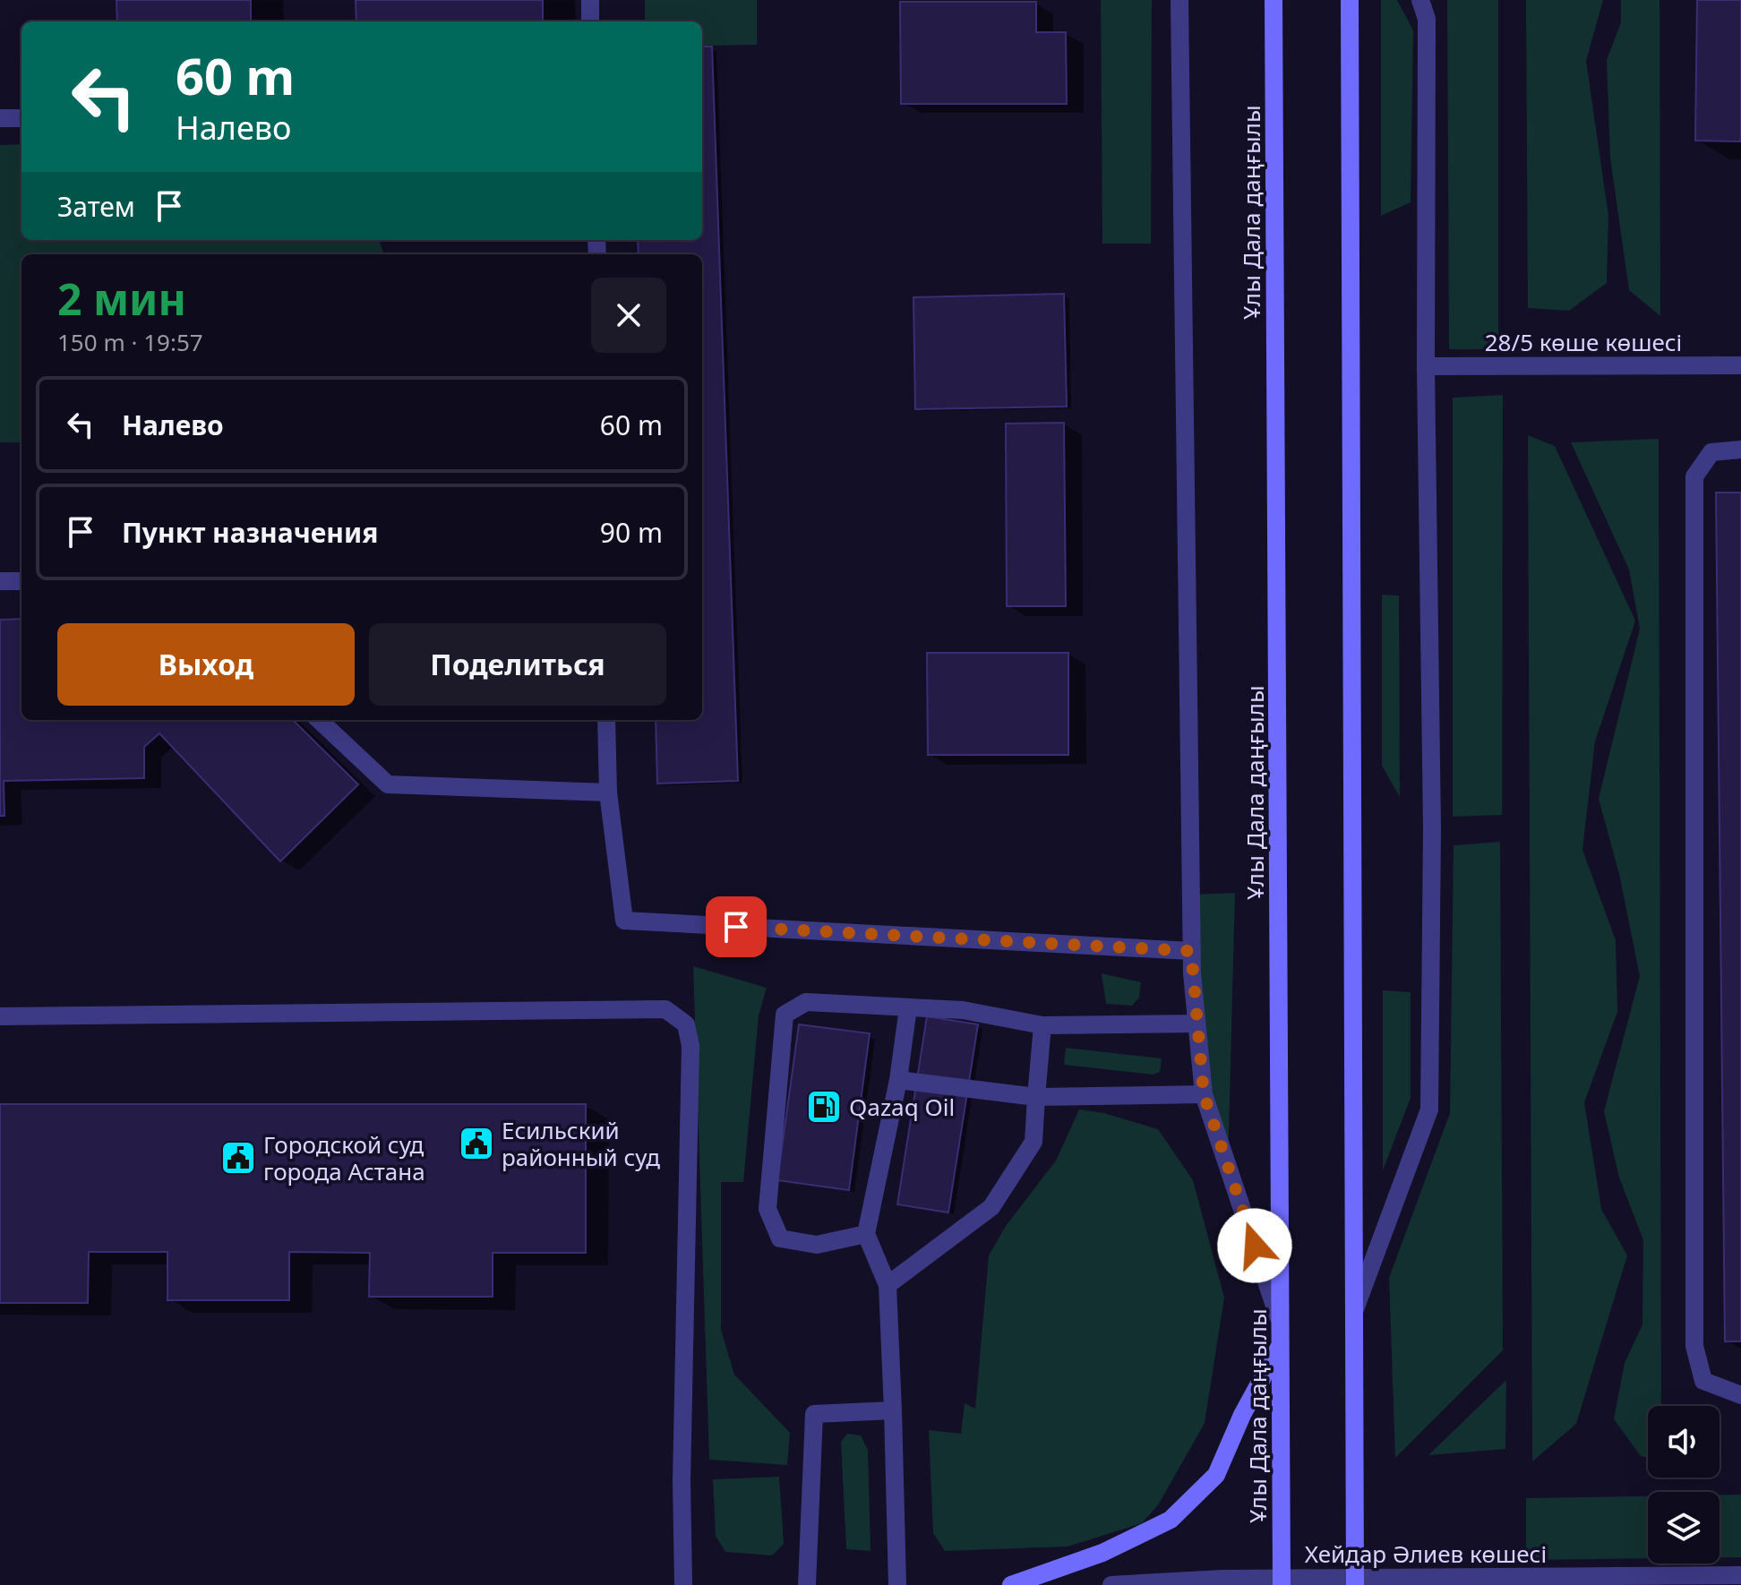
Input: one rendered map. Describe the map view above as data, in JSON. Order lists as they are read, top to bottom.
{
  "streets": {
    "main road": ["Ұлы Дала даңғылы"],
    "street": ["28/5 көше көшесі", "Хейдар Әлиев көшесі"]
  },
  "crossings": [
    ["Ұлы Дала даңғылы", "Хейдар Әлиев көшесі"]
  ],
  "places": {
    "fuel station": ["Qazaq Oil"],
    "public building": ["Есильский районный суд", "Городской суд города Астана"]
  },
  "page": {
    "turn": ["60 m", "Налево"],
    "then": "Затем",
    "heading": ["2 мин", "150 m · 19:57"],
    "list": [
      {
        "name": "Налево",
        "value": "60 m"
      },
      {
        "name": "Пункт назначения",
        "value": "90 m"
      }
    ],
    "buttons": ["Выход", "Поделиться"]
  }
}
